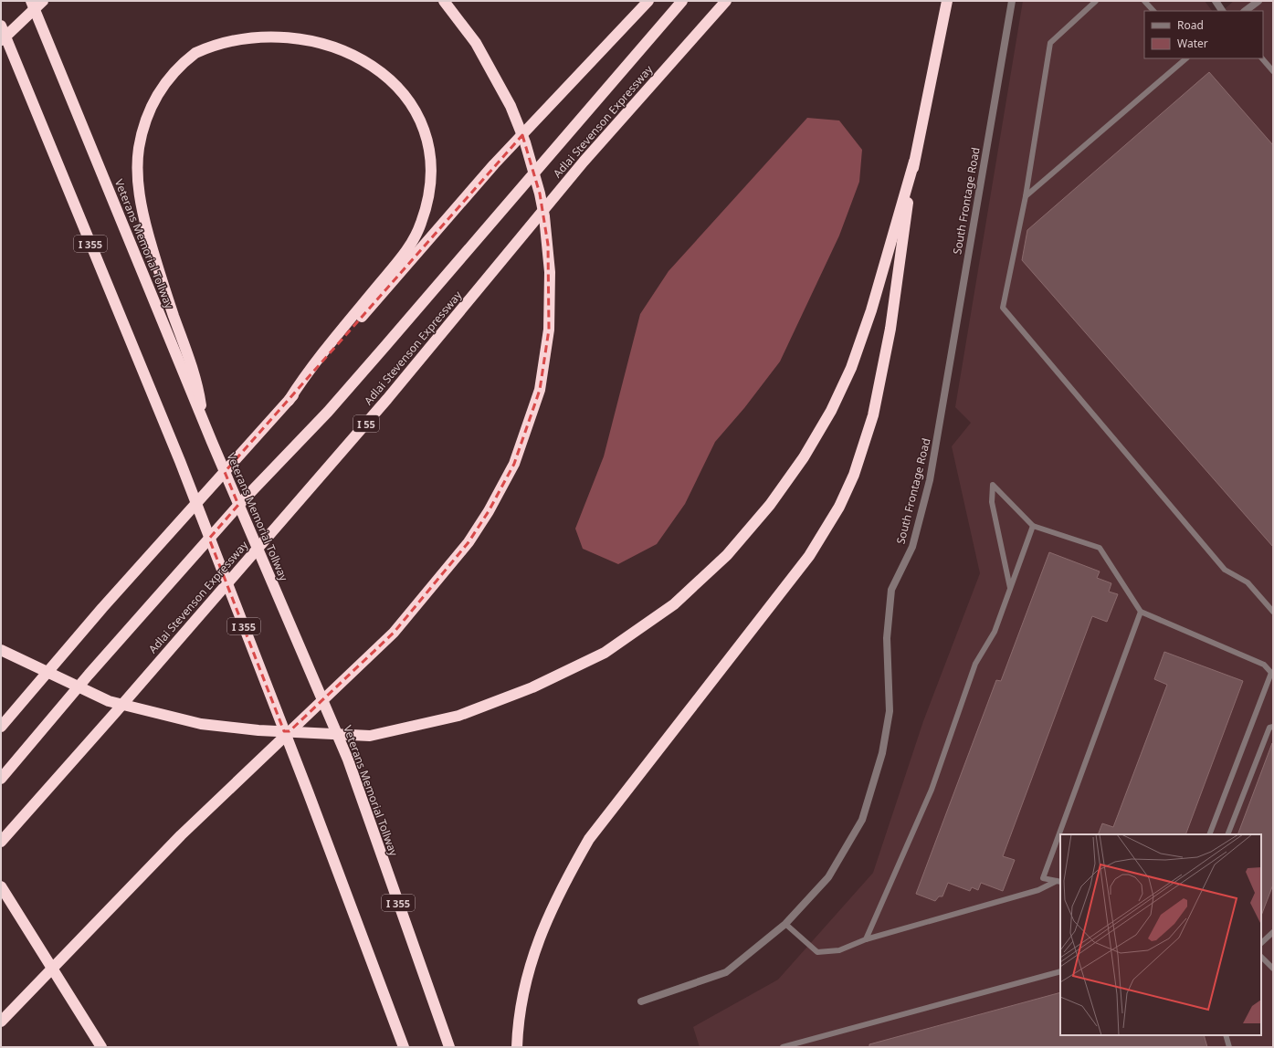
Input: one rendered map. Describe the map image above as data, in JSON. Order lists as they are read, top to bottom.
{
  "streets": {
    "highway": [
      "Adlai Stevenson Expressway",
      "I 355",
      "Veterans Memorial Tollway",
      "I 55"
    ],
    "street": ["South Frontage Road"]
  },
  "legend": ["Road", "Water"]
}
